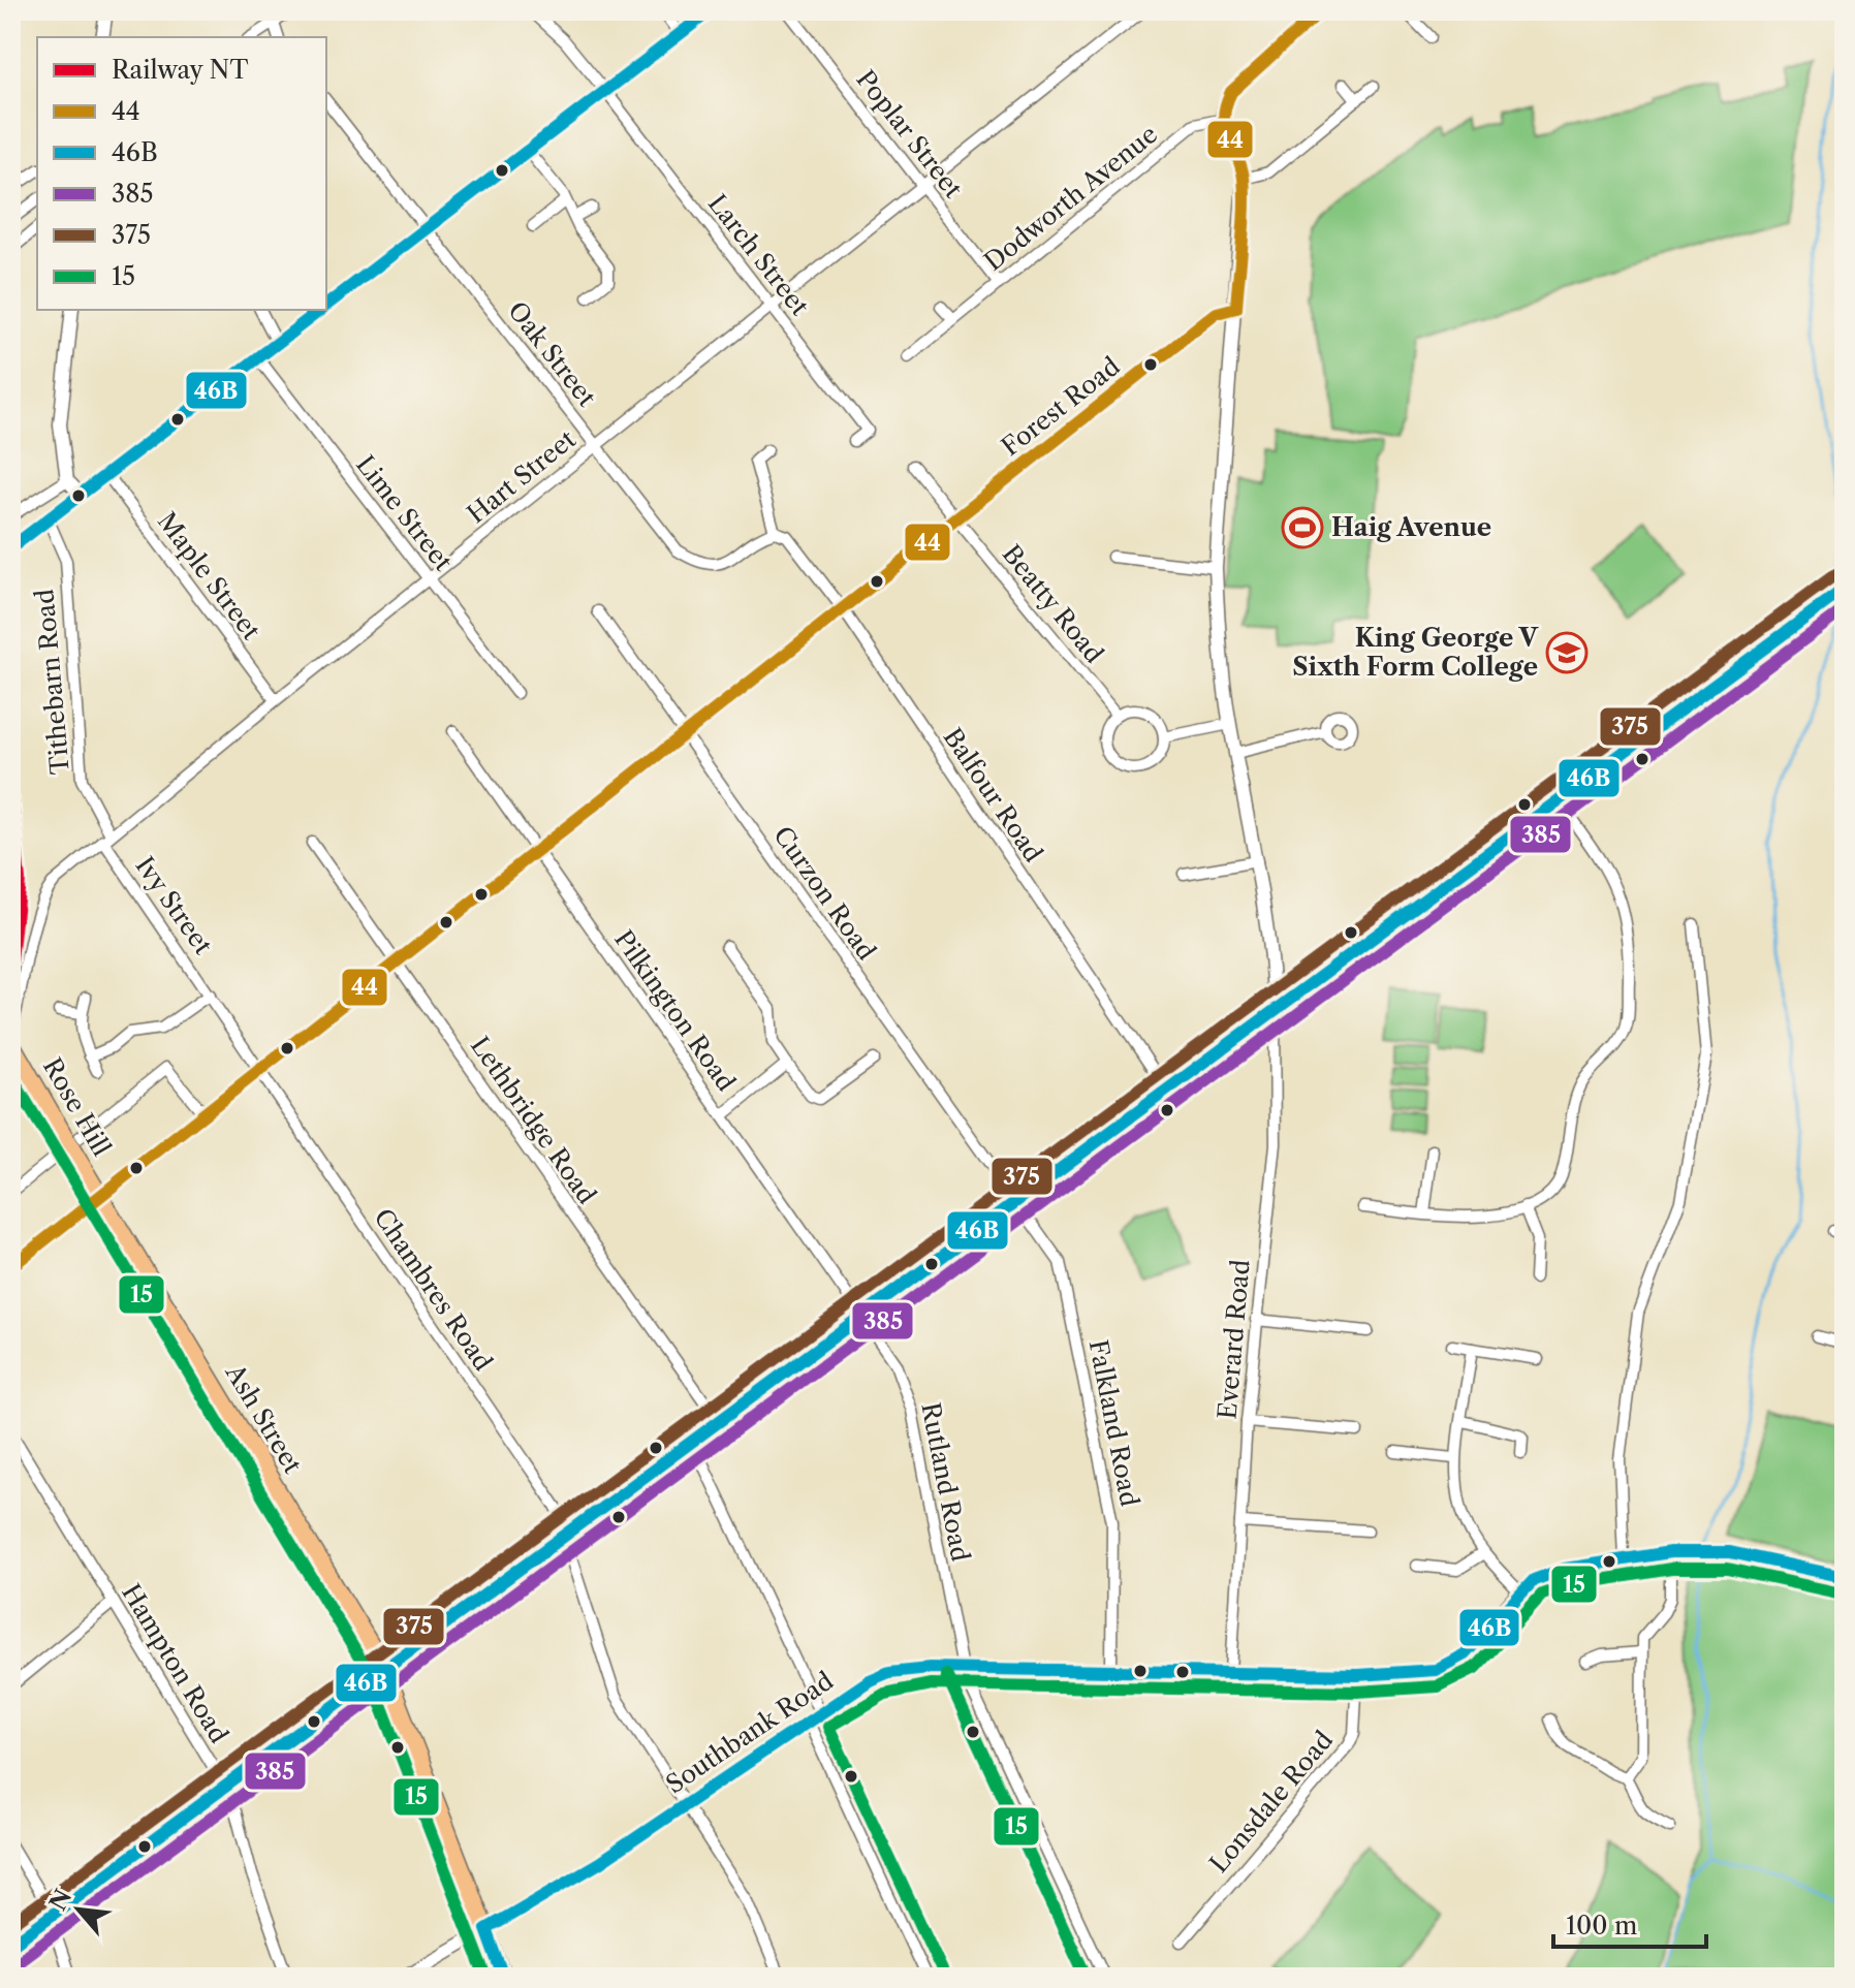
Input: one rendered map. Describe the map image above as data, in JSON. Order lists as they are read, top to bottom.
{
  "streets": {
    "main road": ["Rose Hill", "Ash Street"],
    "street": [
      "Poplar Street",
      "Dodworth Avenue",
      "Larch Street",
      "Oak Street",
      "Forest Road",
      "Hart Street",
      "Lime Street",
      "Maple Street",
      "Beatty Road",
      "Tithebarn Road",
      "Balfour Road",
      "Curzon Road",
      "Ivy Street",
      "Pilkington Road",
      "Lethbridge Road",
      "Chambres Road",
      "Everard Road",
      "Falkland Road",
      "Rutland Road",
      "Hampton Road",
      "Southbank Road",
      "Lonsdale Road"
    ]
  },
  "crossings": [
    ["Poplar Street", "Dodworth Avenue"],
    ["Poplar Street", "Hart Street"],
    ["Larch Street", "Hart Street"],
    ["Oak Street", "Hart Street"],
    ["Oak Street", "Balfour Road"],
    ["Forest Road", "Beatty Road"],
    ["Forest Road", "Balfour Road"],
    ["Forest Road", "Curzon Road"],
    ["Forest Road", "Ivy Street"],
    ["Forest Road", "Pilkington Road"],
    ["Forest Road", "Rose Hill"],
    ["Forest Road", "Lethbridge Road"],
    ["Forest Road", "Chambres Road"],
    ["Forest Road", "Ash Street"],
    ["Hart Street", "Lime Street"],
    ["Hart Street", "Maple Street"],
    ["Hart Street", "Tithebarn Road"],
    ["Hart Street", "Ivy Street"],
    ["Tithebarn Road", "Ivy Street"],
    ["Curzon Road", "Falkland Road"],
    ["Ivy Street", "Chambres Road"],
    ["Pilkington Road", "Rutland Road"],
    ["Rose Hill", "Ash Street"],
    ["Chambres Road", "Southbank Road"],
    ["Everard Road", "Southbank Road"],
    ["Ash Street", "Southbank Road"],
    ["Falkland Road", "Southbank Road"],
    ["Rutland Road", "Southbank Road"],
    ["Southbank Road", "Lonsdale Road"]
  ],
  "places": {
    "sports": ["Haig Avenue"],
    "school or university": ["King George V Sixth Form College"]
  },
  "lines": [
    "transit line 44",
    "transit line 46B",
    "transit line 375",
    "transit line 385",
    "rail line NT",
    "transit line 15"
  ],
  "legend": [
    "Railway NT",
    "44",
    "46B",
    "385",
    "375",
    "15"
  ],
  "scale_bar": "100 m",
  "north": "top left"
}
